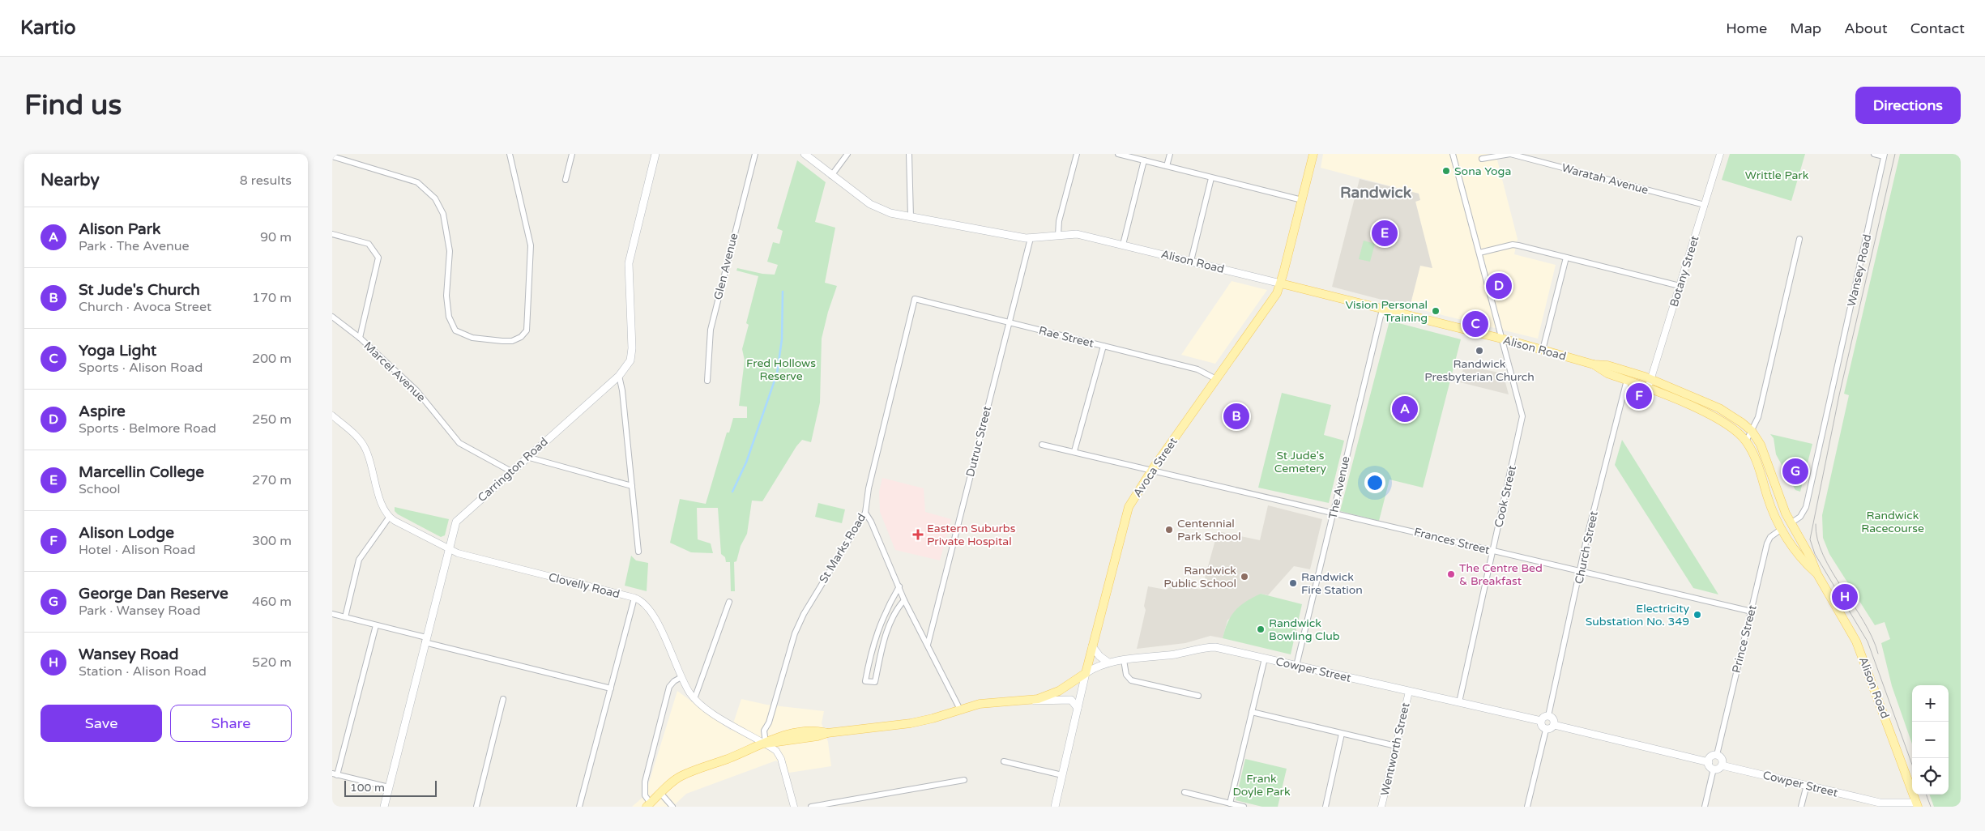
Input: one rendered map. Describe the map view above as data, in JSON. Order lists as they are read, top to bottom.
{
  "streets": {
    "main road": [
      "Alison Road",
      "Avoca Street",
      "Carrington Road",
      "Cowper Street"
    ],
    "street": [
      "Waratah Avenue",
      "Glen Avenue",
      "Wansey Road",
      "Botany Street",
      "Rae Street",
      "Marcel Avenue",
      "Dutruc Street",
      "The Avenue",
      "Cook Street",
      "Frances Street",
      "Church Street",
      "St Marks Road",
      "Clovelly Road",
      "Prince Street",
      "Wentworth Street"
    ]
  },
  "crossings": [
    ["Waratah Avenue", "Botany Street"],
    ["Alison Road", "Wansey Road"],
    ["Alison Road", "Botany Street"],
    ["Alison Road", "Dutruc Street"],
    ["Alison Road", "Avoca Street"],
    ["Alison Road", "The Avenue"],
    ["Alison Road", "Cook Street"],
    ["Alison Road", "Church Street"],
    ["Alison Road", "Prince Street"],
    ["Alison Road", "Cowper Street"],
    ["Rae Street", "Dutruc Street"],
    ["Rae Street", "Avoca Street"],
    ["Rae Street", "St Marks Road"],
    ["Marcel Avenue", "Carrington Road"],
    ["Avoca Street", "Frances Street"],
    ["Avoca Street", "Cowper Street"],
    ["Carrington Road", "Clovelly Road"],
    ["The Avenue", "Frances Street"],
    ["The Avenue", "Cowper Street"],
    ["Cook Street", "Frances Street"],
    ["Cook Street", "Cowper Street"],
    ["Frances Street", "Church Street"],
    ["Frances Street", "Prince Street"],
    ["Church Street", "Cowper Street"],
    ["St Marks Road", "Clovelly Road"],
    ["Prince Street", "Cowper Street"],
    ["Cowper Street", "Wentworth Street"]
  ],
  "districts": ["Randwick"],
  "parks": [
    "Writtle Park",
    "Fred Hollows Reserve",
    "St Jude's Cemetery",
    "Randwick Racecourse",
    "Frank Doyle Park"
  ],
  "places": {
    "other": [
      "Sona Yoga",
      "Vision Personal Training",
      "Randwick Presbyterian Church",
      "Centennial Park School",
      "The Centre Bed & Breakfast",
      "Randwick Public School",
      "Randwick Fire Station",
      "Electricity Substation No. 349",
      "Randwick Bowling Club"
    ],
    "health": ["Eastern Suburbs Private Hospital"]
  },
  "scale_bar": "100 m",
  "page": {
    "header": "Kartio",
    "nav": [
      "Home",
      "Map",
      "About",
      "Contact"
    ],
    "buttons": [
      "Directions",
      ["Save", "Share"]
    ],
    "title": "Find us",
    "heading": ["Nearby", "8 results"],
    "list": [
      {
        "mark": "A",
        "name": "Alison Park",
        "note": "Park · The Avenue",
        "value": "90 m"
      },
      {
        "mark": "B",
        "name": "St Jude's Church",
        "note": "Church · Avoca Street",
        "value": "170 m"
      },
      {
        "mark": "C",
        "name": "Yoga Light",
        "note": "Sports · Alison Road",
        "value": "200 m"
      },
      {
        "mark": "D",
        "name": "Aspire",
        "note": "Sports · Belmore Road",
        "value": "250 m"
      },
      {
        "mark": "E",
        "name": "Marcellin College",
        "note": "School",
        "value": "270 m"
      },
      {
        "mark": "F",
        "name": "Alison Lodge",
        "note": "Hotel · Alison Road",
        "value": "300 m"
      },
      {
        "mark": "G",
        "name": "George Dan Reserve",
        "note": "Park · Wansey Road",
        "value": "460 m"
      },
      {
        "mark": "H",
        "name": "Wansey Road",
        "note": "Station · Alison Road",
        "value": "520 m"
      }
    ],
    "pins": [
      "E",
      "D",
      "C",
      "F",
      "A",
      "B",
      "G",
      "H"
    ],
    "map_buttons": ["+", "−"],
    "scale": "100 m"
  }
}
